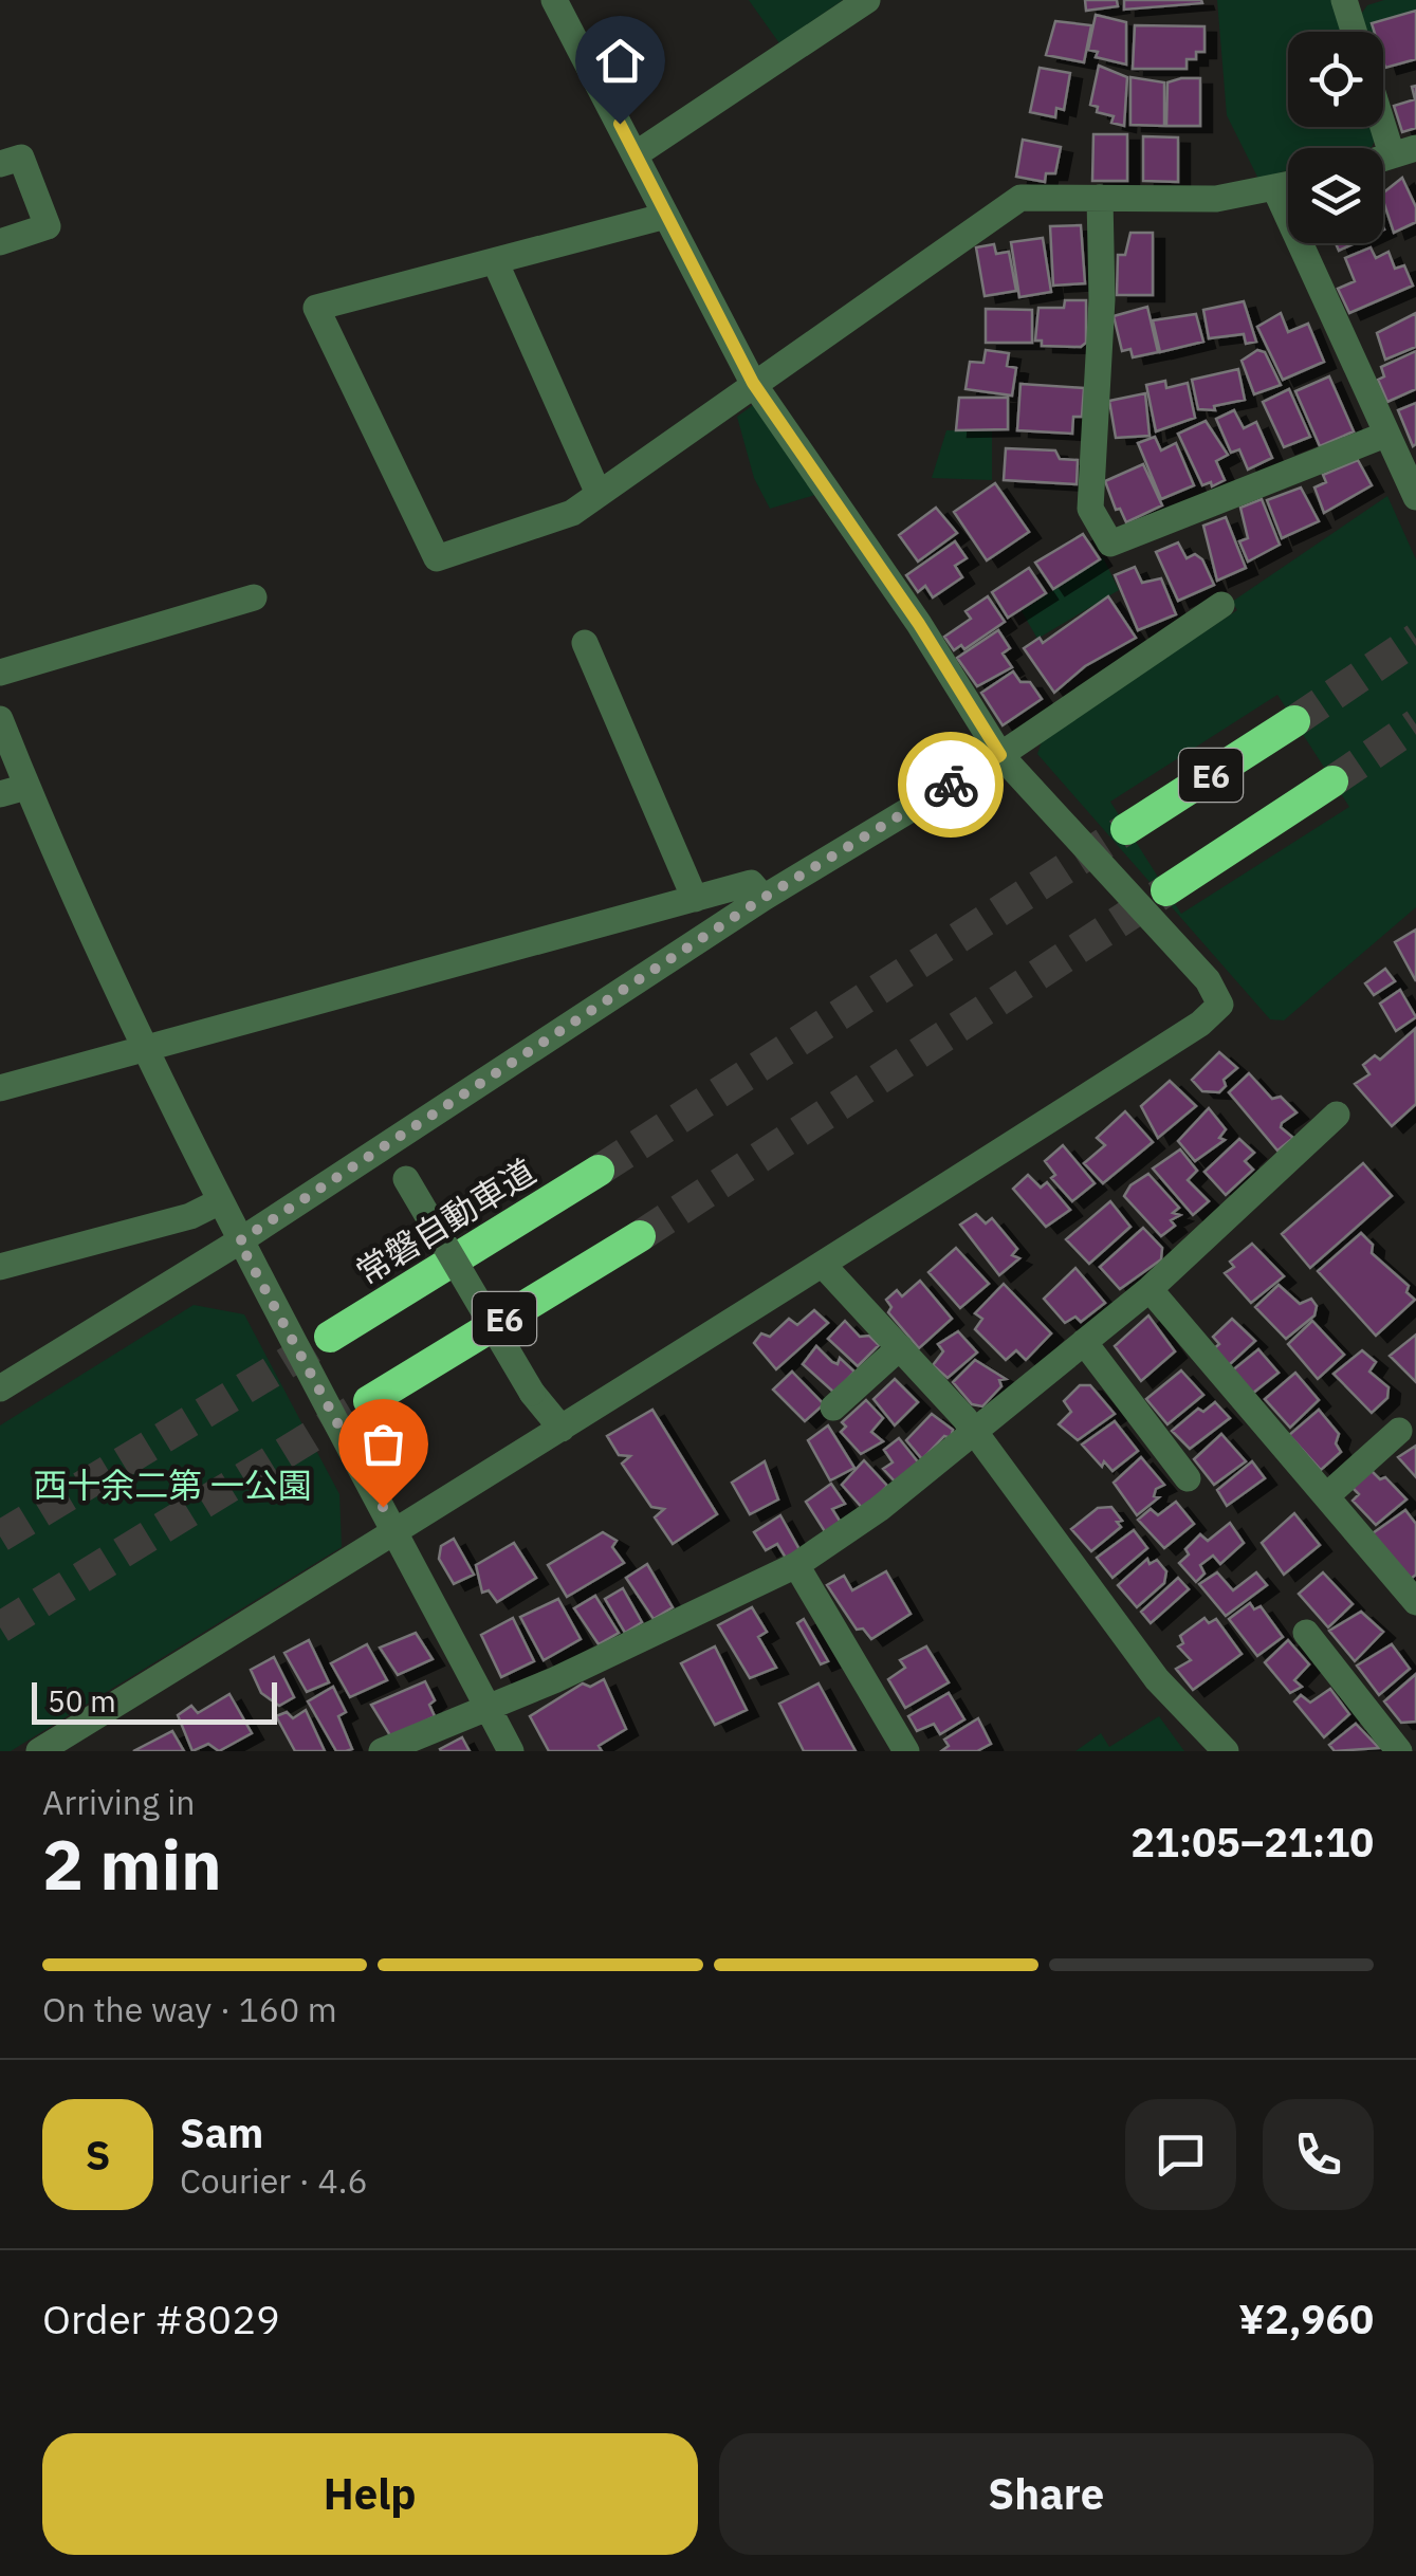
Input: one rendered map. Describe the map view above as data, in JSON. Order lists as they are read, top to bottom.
{
  "streets": {
    "highway": ["E6", "常磐自動車道"]
  },
  "parks": ["西十余二第 一公園"],
  "scale_bar": "50 m",
  "page": {
    "scale": "50 m",
    "heading": ["2 min", "Arriving in", "21:05–21:10"],
    "panel": [
      "Sam",
      "Courier · 4.6",
      "Order #8029",
      "¥2,960"
    ],
    "bar": "On the way · 160 m",
    "round": "S",
    "buttons": ["Help", "Share"]
  }
}
